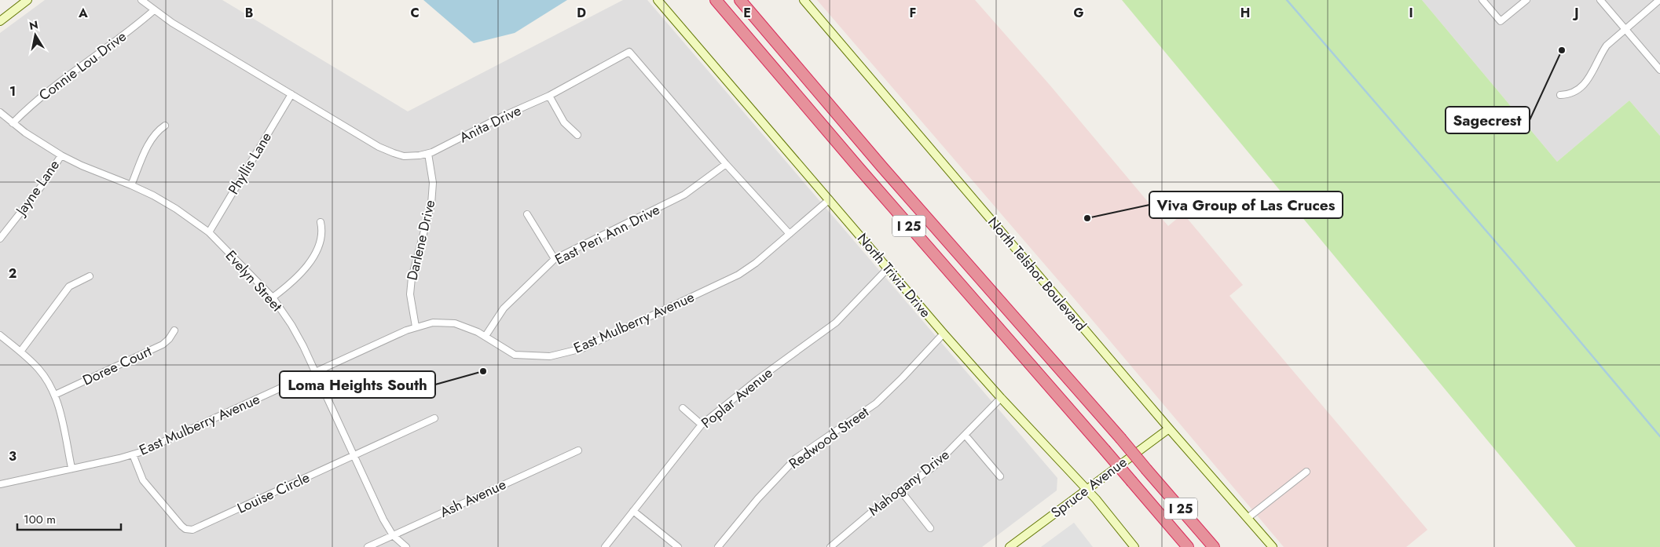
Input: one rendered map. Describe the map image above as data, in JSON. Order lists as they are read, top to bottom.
{
  "streets": {
    "highway": ["I 25"],
    "main road": ["North Telshor Boulevard", "North Triviz Drive", "Spruce Avenue"],
    "street": [
      "Connie Lou Drive",
      "Anita Drive",
      "Phyllis Lane",
      "Jayne Lane",
      "East Peri Ann Drive",
      "Darlene Drive",
      "Evelyn Street",
      "East Mulberry Avenue",
      "Doree Court",
      "Poplar Avenue",
      "Redwood Street",
      "Mahogany Drive",
      "Louise Circle",
      "Ash Avenue"
    ]
  },
  "crossings": [
    ["Connie Lou Drive", "Anita Drive"],
    ["Connie Lou Drive", "Evelyn Street"],
    ["Anita Drive", "Phyllis Lane"],
    ["Anita Drive", "East Peri Ann Drive"],
    ["Anita Drive", "Darlene Drive"],
    ["Anita Drive", "East Mulberry Avenue"],
    ["Phyllis Lane", "Evelyn Street"],
    ["Jayne Lane", "Evelyn Street"],
    ["East Peri Ann Drive", "East Mulberry Avenue"],
    ["Darlene Drive", "East Mulberry Avenue"],
    ["North Telshor Boulevard", "Spruce Avenue"],
    ["North Triviz Drive", "East Mulberry Avenue"],
    ["North Triviz Drive", "Poplar Avenue"],
    ["North Triviz Drive", "Redwood Street"],
    ["North Triviz Drive", "Mahogany Drive"],
    ["North Triviz Drive", "Spruce Avenue"],
    ["Evelyn Street", "East Mulberry Avenue"],
    ["Evelyn Street", "Louise Circle"],
    ["Evelyn Street", "Ash Avenue"],
    ["East Mulberry Avenue", "Louise Circle"]
  ],
  "places": ["Sagecrest", "Viva Group of Las Cruces", "Loma Heights South"],
  "scale_bar": "100 m",
  "north": "top",
  "grid": {
    "columns": [
      "A",
      "B",
      "C",
      "D",
      "E",
      "F",
      "G",
      "H",
      "I",
      "J"
    ],
    "rows": ["1", "2", "3"]
  }
}
